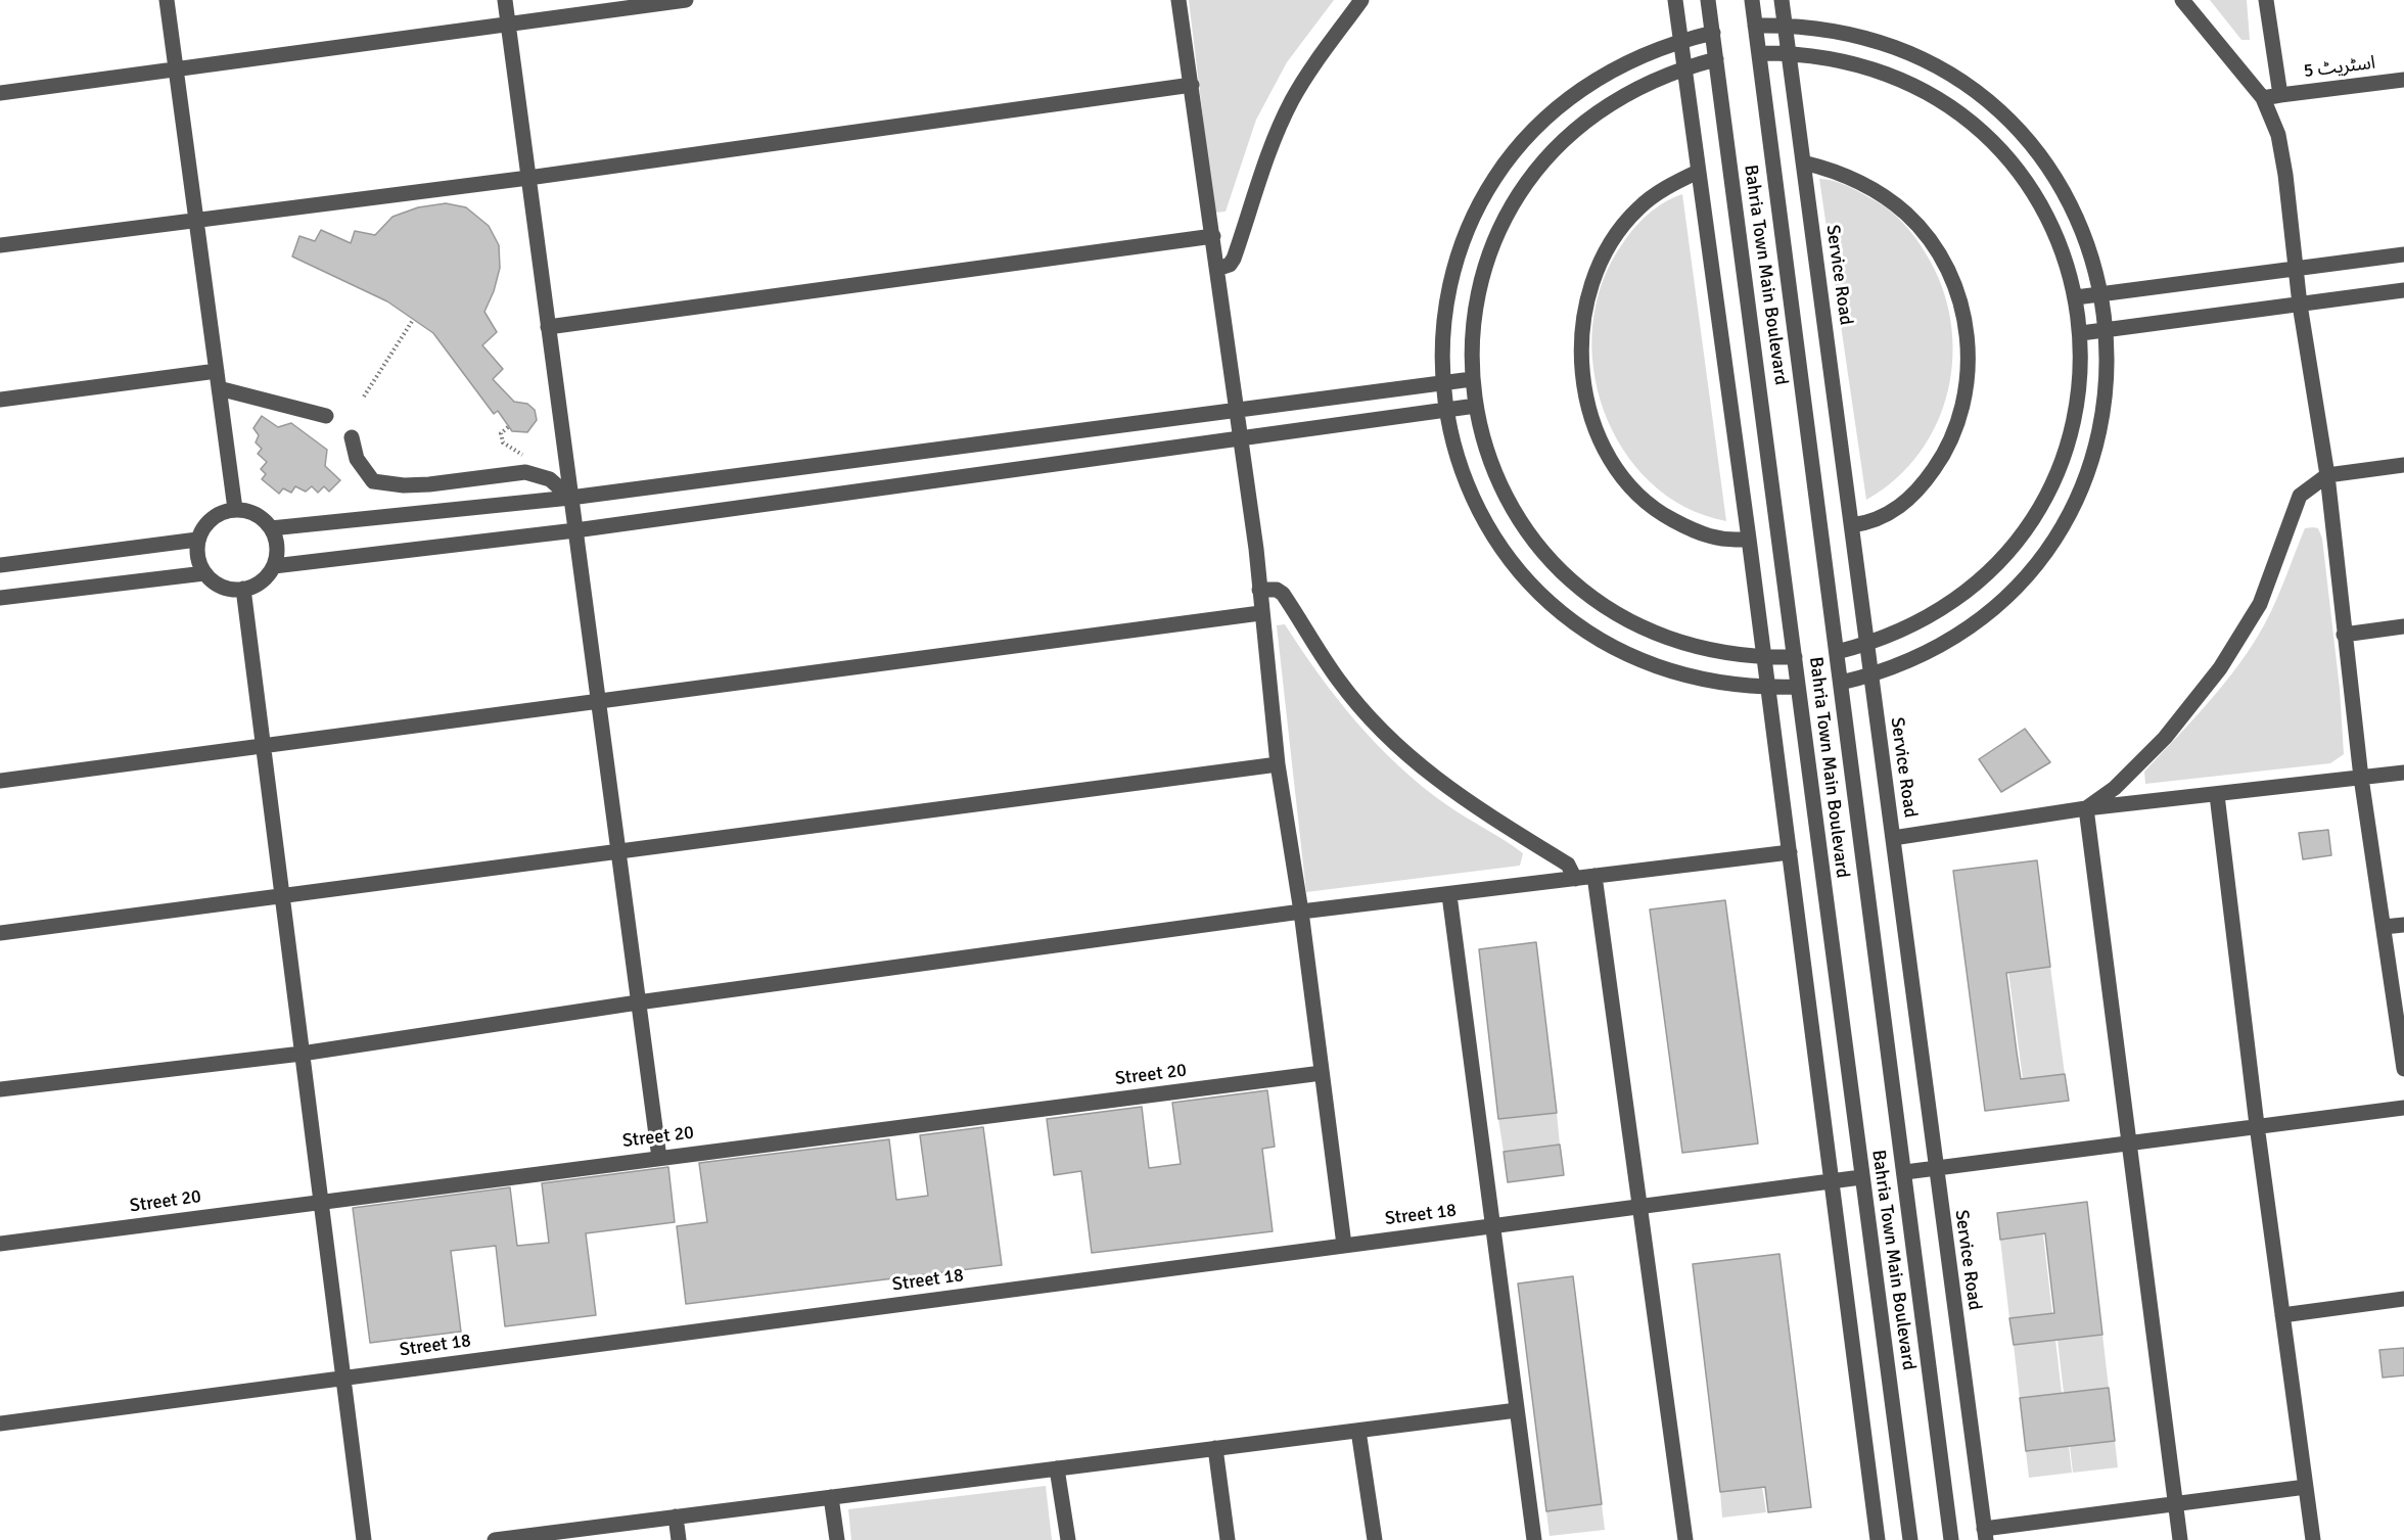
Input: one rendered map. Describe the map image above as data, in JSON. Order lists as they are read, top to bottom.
{
  "streets": {
    "street": [
      "اسٹریٹ 5",
      "Bahria Town Main Boulevard",
      "Service Road",
      "Street 20",
      "Street 18"
    ]
  },
  "crossings": [
    ["Bahria Town Main Boulevard", "Street 18"]
  ]
}
